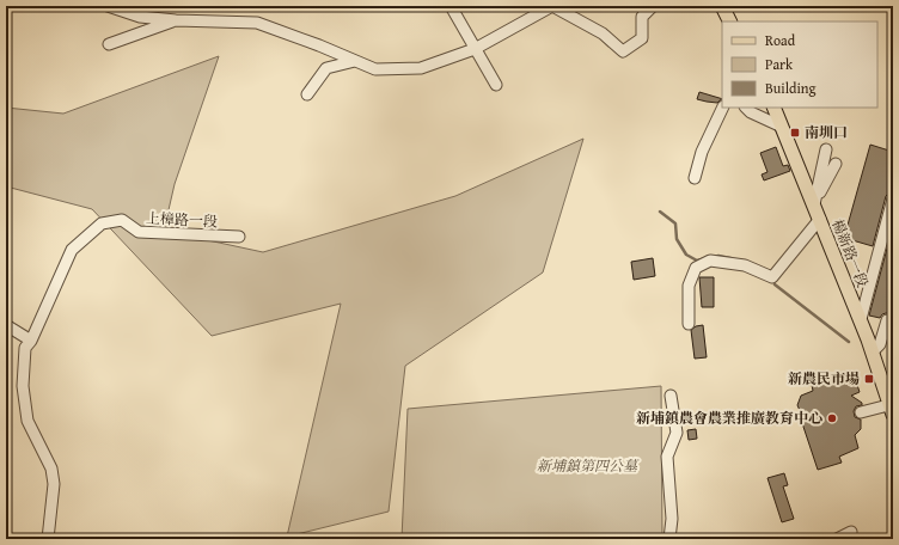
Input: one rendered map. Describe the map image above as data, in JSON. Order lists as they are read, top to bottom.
{
  "streets": {
    "main road": ["楊新路一段"],
    "street": ["上樟路一段"]
  },
  "parks": ["新埔鎮第四公墓"],
  "places": {
    "transit": ["南圳口", "新農民市場"],
    "other": ["新埔鎮農會農業推廣教育中心"]
  },
  "legend": ["Road", "Park", "Building"]
}
